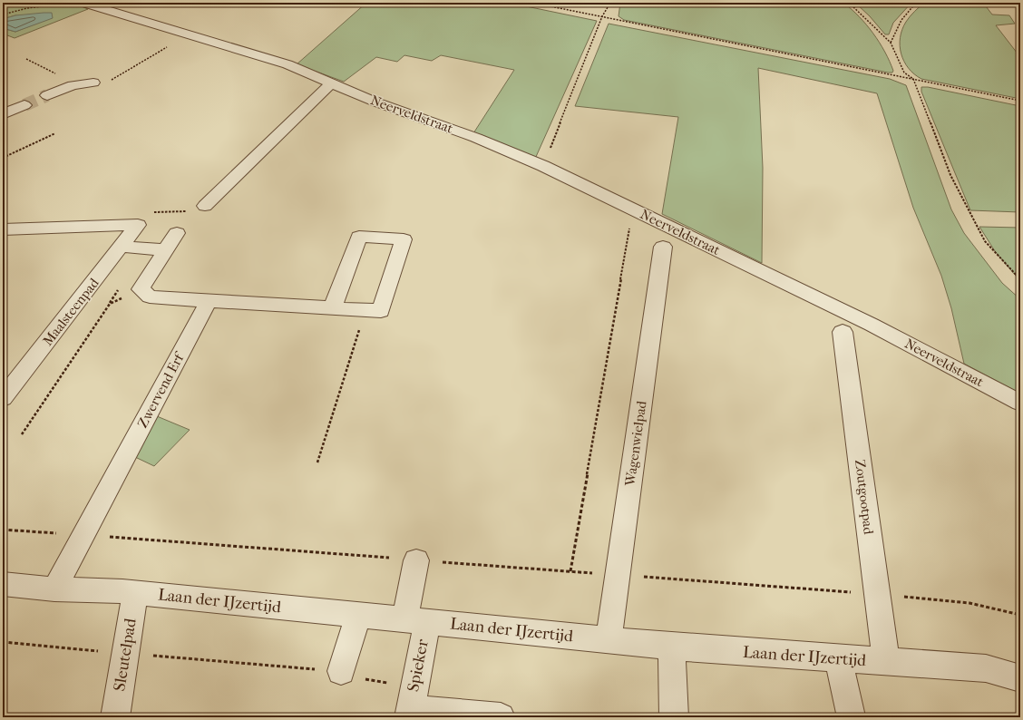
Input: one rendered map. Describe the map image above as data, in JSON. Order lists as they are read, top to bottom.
{
  "streets": {
    "street": [
      "Neerveldstraat",
      "Maalsteenpad",
      "Zwervend Erf",
      "Wagenwielpad",
      "Zoutgootpad",
      "Laan der IJzertijd",
      "Sleutelpad",
      "Spieker"
    ]
  },
  "crossings": [
    ["Zwervend Erf", "Laan der IJzertijd"],
    ["Wagenwielpad", "Laan der IJzertijd"],
    ["Zoutgootpad", "Laan der IJzertijd"],
    ["Laan der IJzertijd", "Sleutelpad"],
    ["Laan der IJzertijd", "Spieker"]
  ]
}
